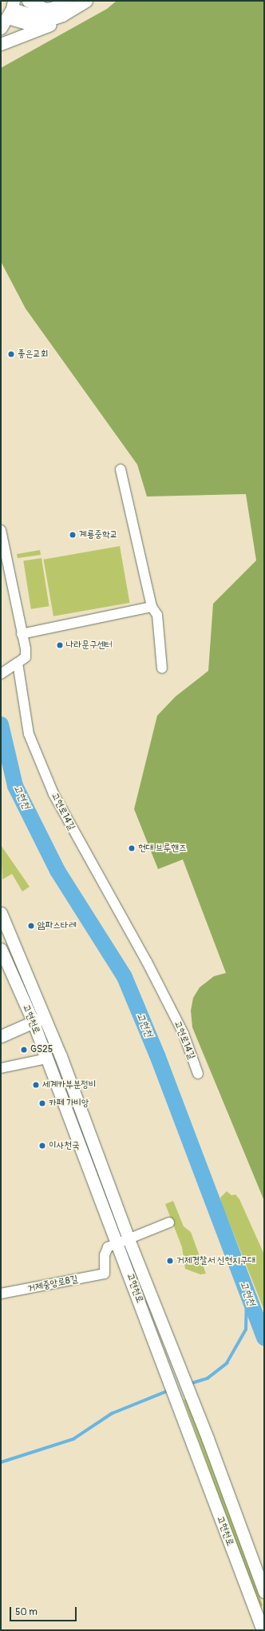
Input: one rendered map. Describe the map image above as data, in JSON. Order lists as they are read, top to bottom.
{
  "streets": {
    "street": ["고현로14길", "고현천로", "거제중앙로8길"]
  },
  "crossings": [
    ["고현천로", "거제중앙로8길"]
  ],
  "water": ["고현천"],
  "places": [
    "좋은교회",
    "계룡중학교",
    "나라문구센터",
    "현대 브루핸즈",
    "암파스타레",
    "GS25",
    "세계카부분정비",
    "카페 가비앙",
    "이사천국",
    "거제경찰서 신현지구대"
  ],
  "scale_bar": "50 m"
}
